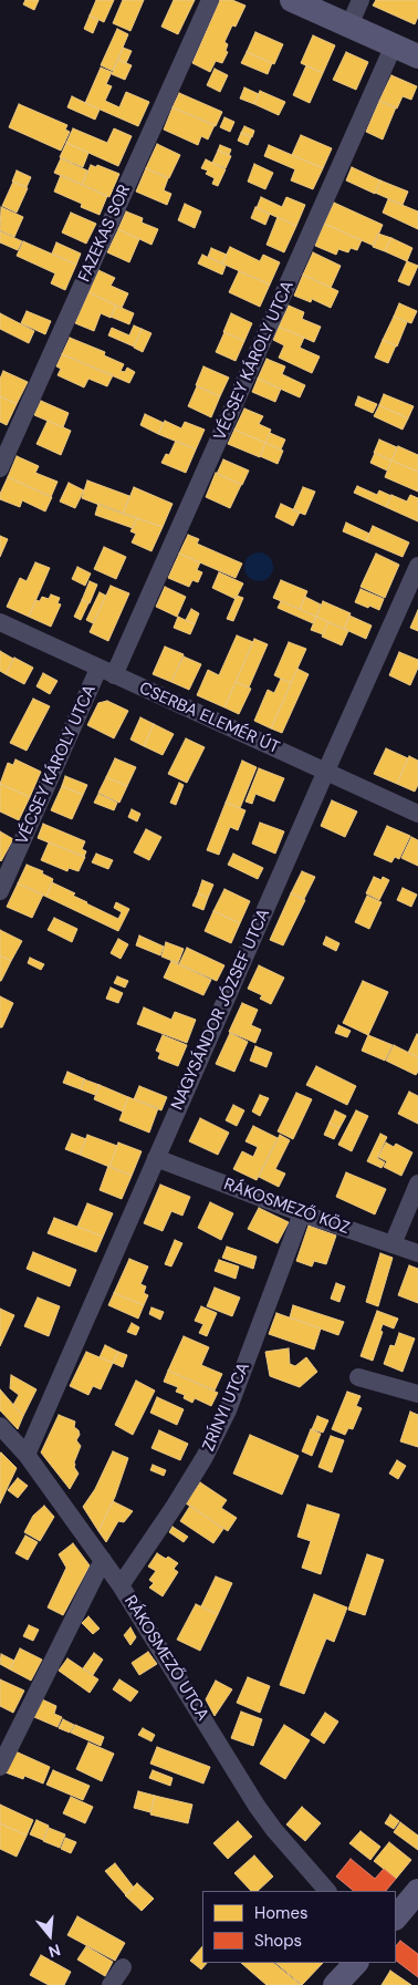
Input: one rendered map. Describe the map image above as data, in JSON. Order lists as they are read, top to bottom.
{
  "streets": {
    "street": [
      "FAZEKAS SOR",
      "VÉCSEY KÁROLY UTCA",
      "CSERBA ELEMÉR ÚT",
      "NAGYSÁNDOR JÓZSEF UTCA",
      "RÁKOSMEZŐ KÖZ",
      "ZRÍNYI UTCA",
      "RÁKOSMEZŐ UTCA"
    ]
  },
  "crossings": [
    ["VÉCSEY KÁROLY UTCA", "CSERBA ELEMÉR ÚT"],
    ["CSERBA ELEMÉR ÚT", "NAGYSÁNDOR JÓZSEF UTCA"],
    ["NAGYSÁNDOR JÓZSEF UTCA", "RÁKOSMEZŐ KÖZ"],
    ["NAGYSÁNDOR JÓZSEF UTCA", "RÁKOSMEZŐ UTCA"],
    ["RÁKOSMEZŐ KÖZ", "ZRÍNYI UTCA"],
    ["ZRÍNYI UTCA", "RÁKOSMEZŐ UTCA"]
  ],
  "legend": ["Homes", "Shops"],
  "north": "bottom"
}
